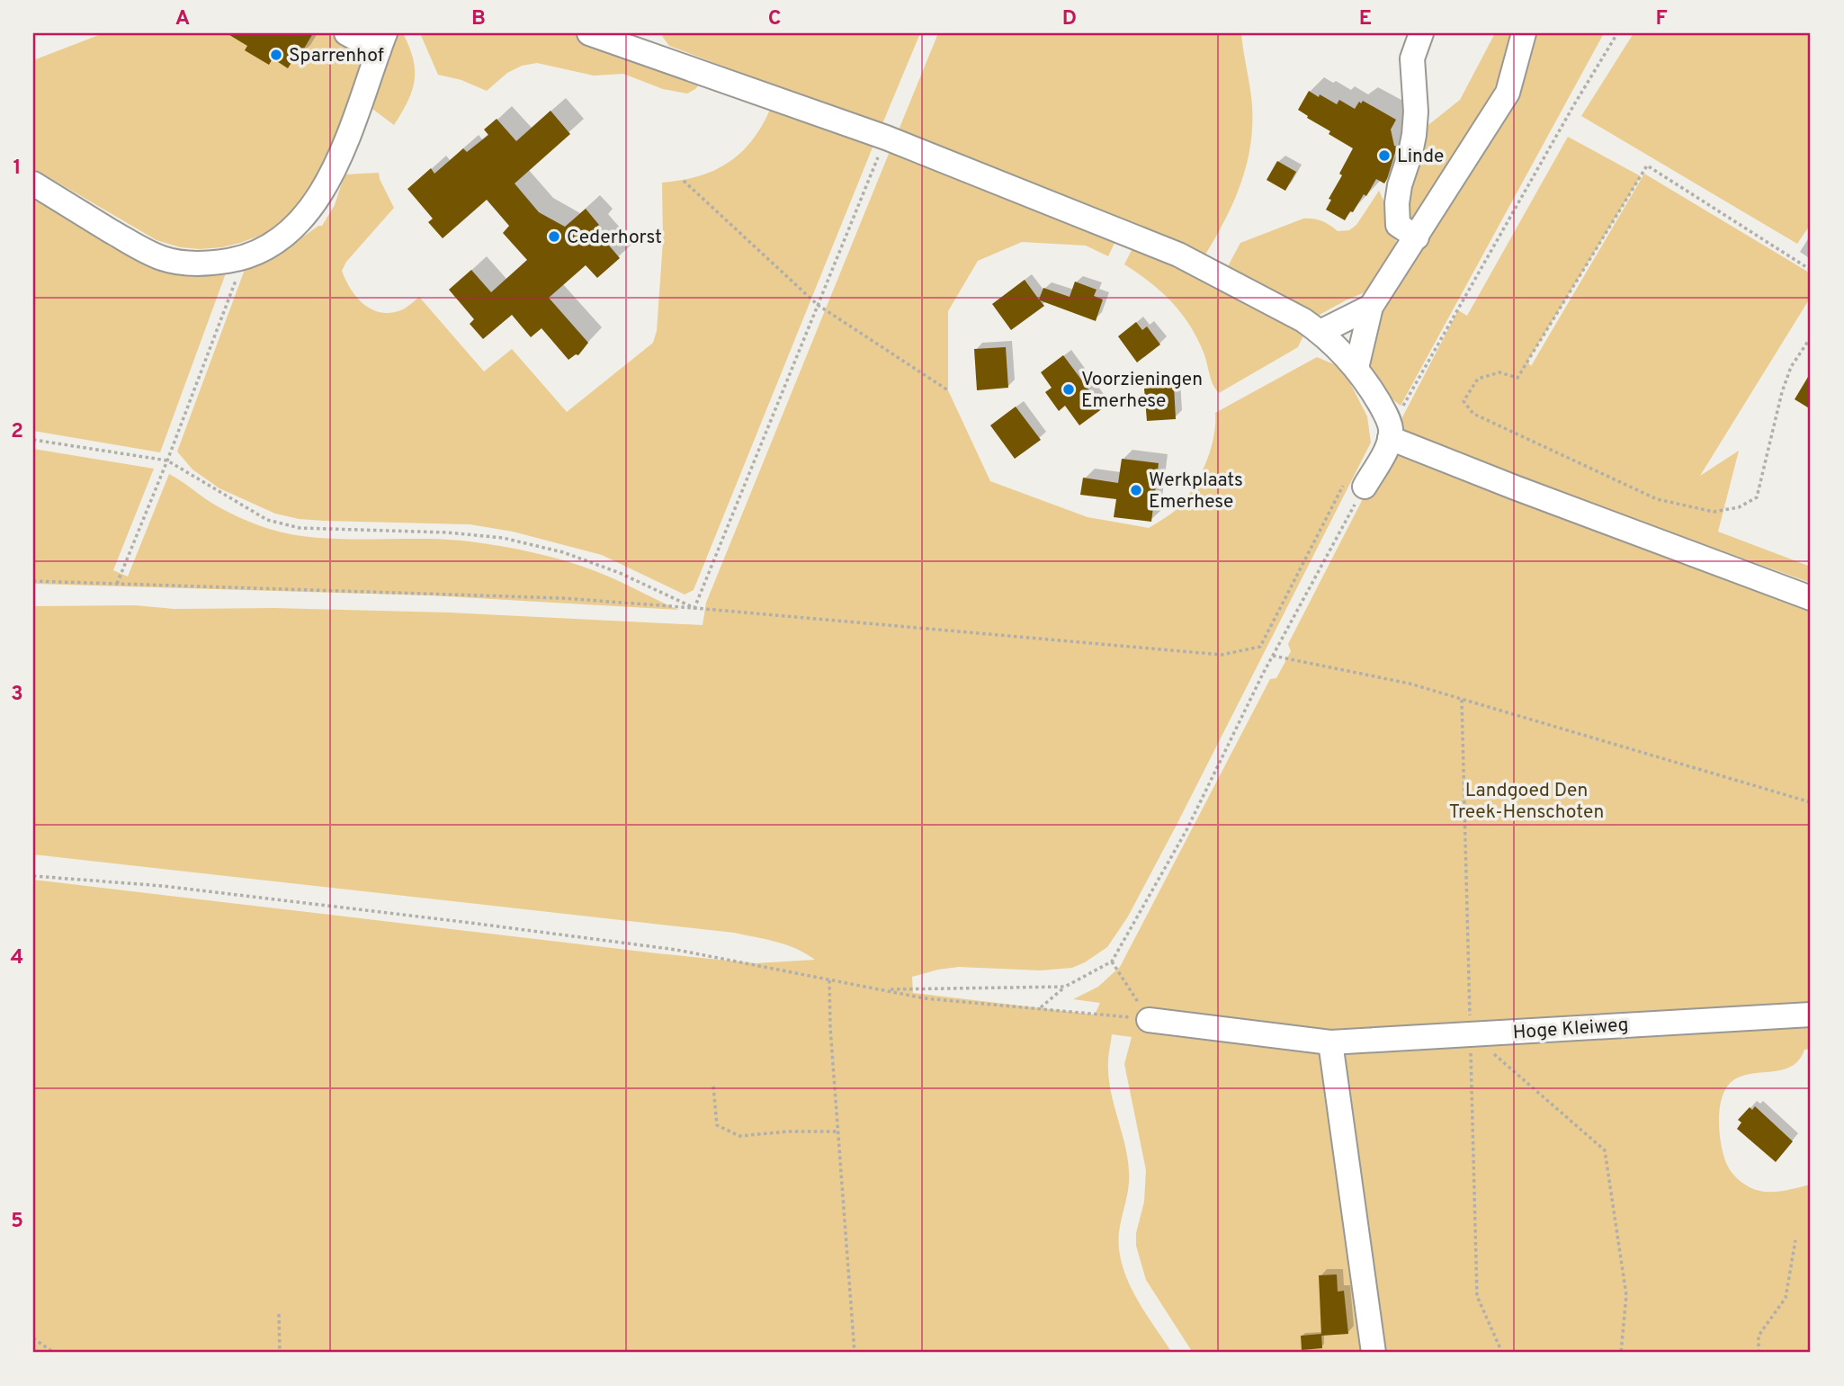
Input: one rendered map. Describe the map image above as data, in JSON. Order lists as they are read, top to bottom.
{
  "streets": {
    "street": ["Hoge Kleiweg"]
  },
  "parks": ["Landgoed Den Treek-Henschoten"],
  "places": [
    "Sparrenhof",
    "Linde",
    "Cederhorst",
    "Voorzieningen Emerhese",
    "Werkplaats Emerhese"
  ],
  "grid": {
    "columns": [
      "A",
      "B",
      "C",
      "D",
      "E",
      "F"
    ],
    "rows": [
      "1",
      "2",
      "3",
      "4",
      "5"
    ]
  }
}
